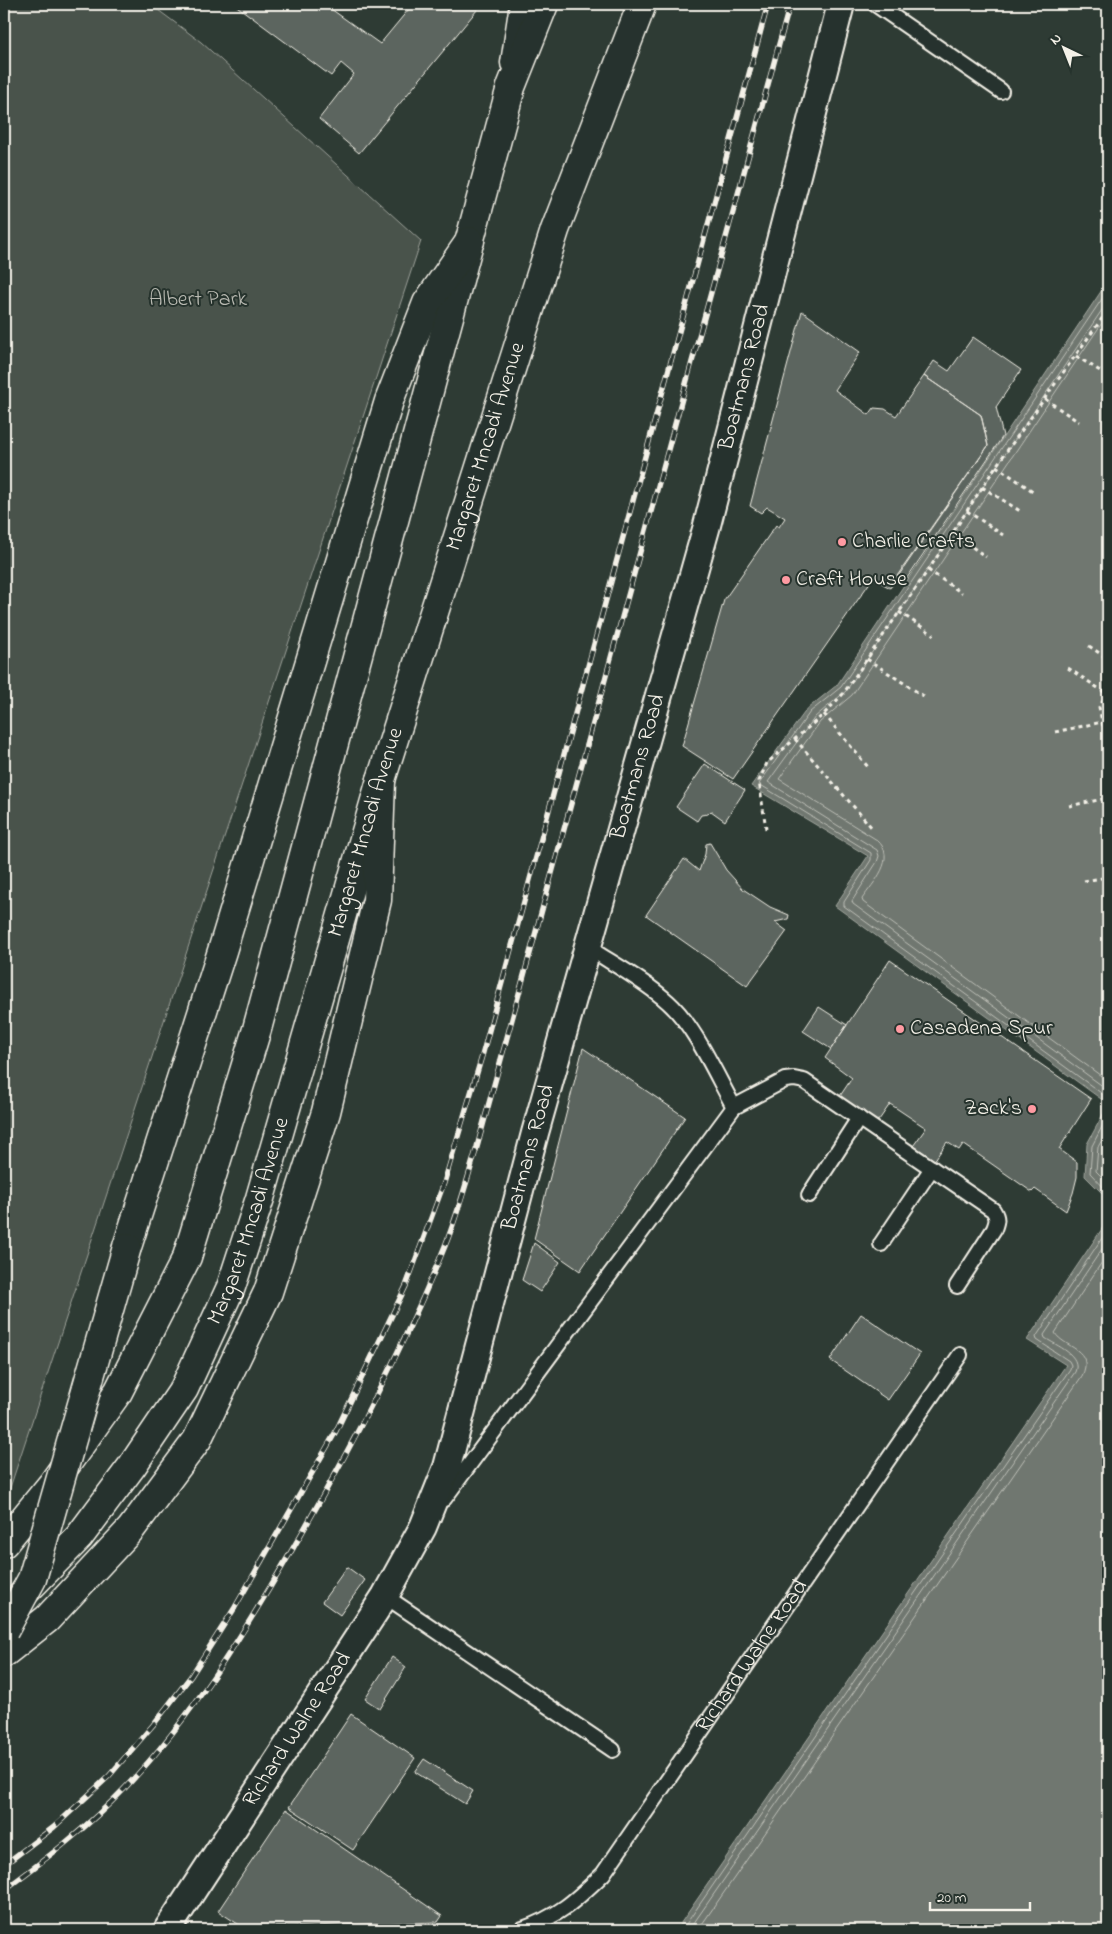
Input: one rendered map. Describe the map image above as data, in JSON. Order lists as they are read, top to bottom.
{
  "streets": {
    "main road": ["Margaret Mncadi Avenue"],
    "street": ["Boatmans Road", "Richard Walne Road"]
  },
  "crossings": [
    ["Boatmans Road", "Richard Walne Road"]
  ],
  "parks": ["Albert Park"],
  "places": [
    "Charlie Crafts",
    "Craft House",
    "Casadena Spur",
    "Zack's"
  ],
  "scale_bar": "20 m",
  "north": "top left"
}
